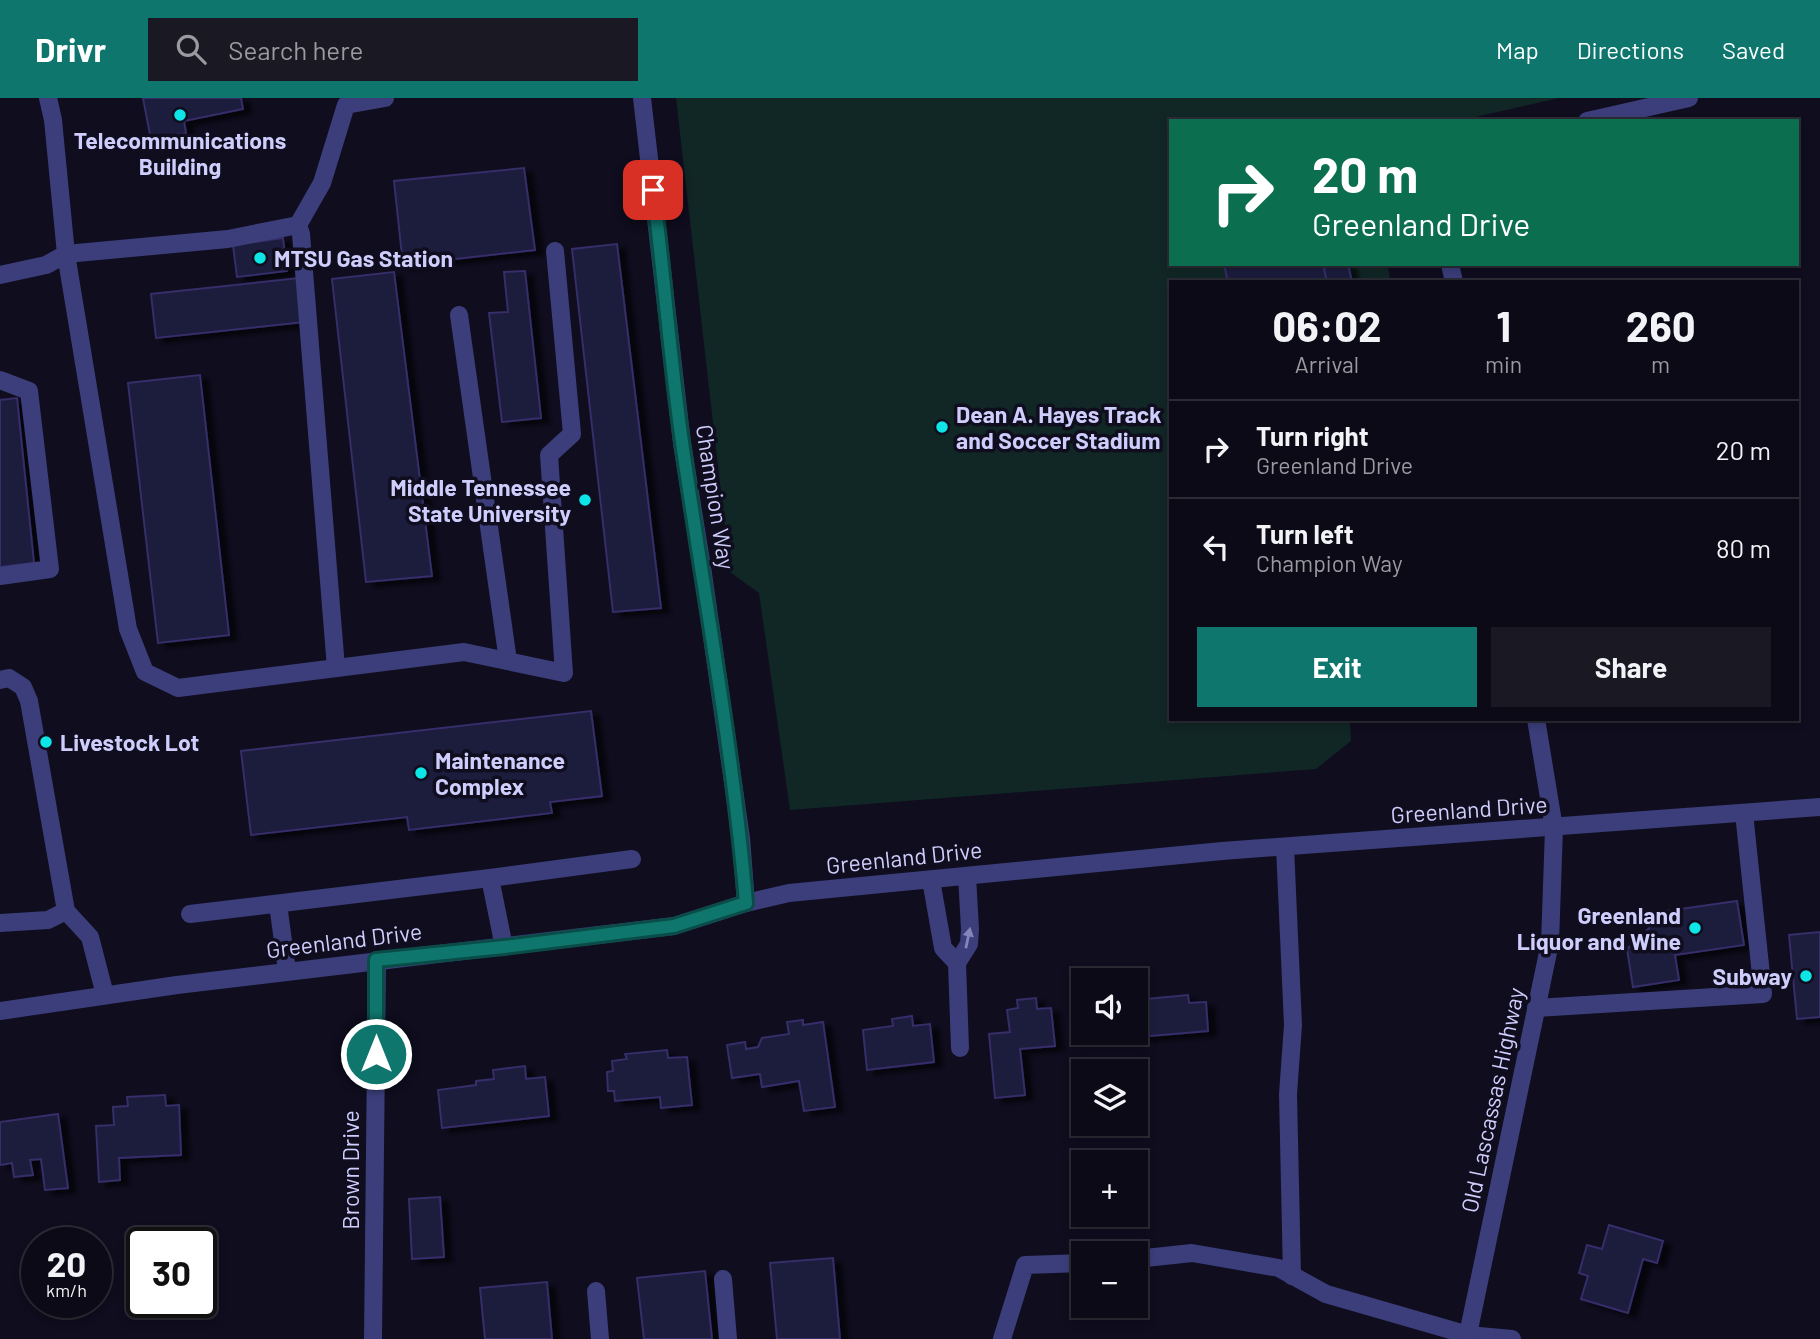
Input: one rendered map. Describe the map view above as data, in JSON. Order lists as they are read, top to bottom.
{
  "streets": {
    "street": [
      "Champion Way",
      "Greenland Drive",
      "Old Lascassas Highway",
      "Brown Drive"
    ]
  },
  "crossings": [
    ["Champion Way", "Greenland Drive"],
    ["Greenland Drive", "Old Lascassas Highway"],
    ["Greenland Drive", "Brown Drive"]
  ],
  "places": [
    "Telecommunications Building",
    "MTSU Gas Station",
    "Dean A. Hayes Track and Soccer Stadium",
    "Middle Tennessee State University",
    "Livestock Lot",
    "Maintenance Complex",
    "Greenland Liquor and Wine",
    "Subway"
  ],
  "page": {
    "header": "Drivr",
    "search": "Search here",
    "nav": ["Map", "Directions", "Saved"],
    "turn": ["20 m", "Greenland Drive"],
    "eta": [
      "06:02",
      "Arrival",
      "1",
      "min",
      "260",
      "m"
    ],
    "list": [
      {
        "name": "Turn right",
        "note": "Greenland Drive",
        "value": "20 m"
      },
      {
        "name": "Turn left",
        "note": "Champion Way",
        "value": "80 m"
      }
    ],
    "buttons": ["Exit", "Share"],
    "map_buttons": ["+", "−"],
    "speed": "20 km/h",
    "limit": "30"
  }
}
